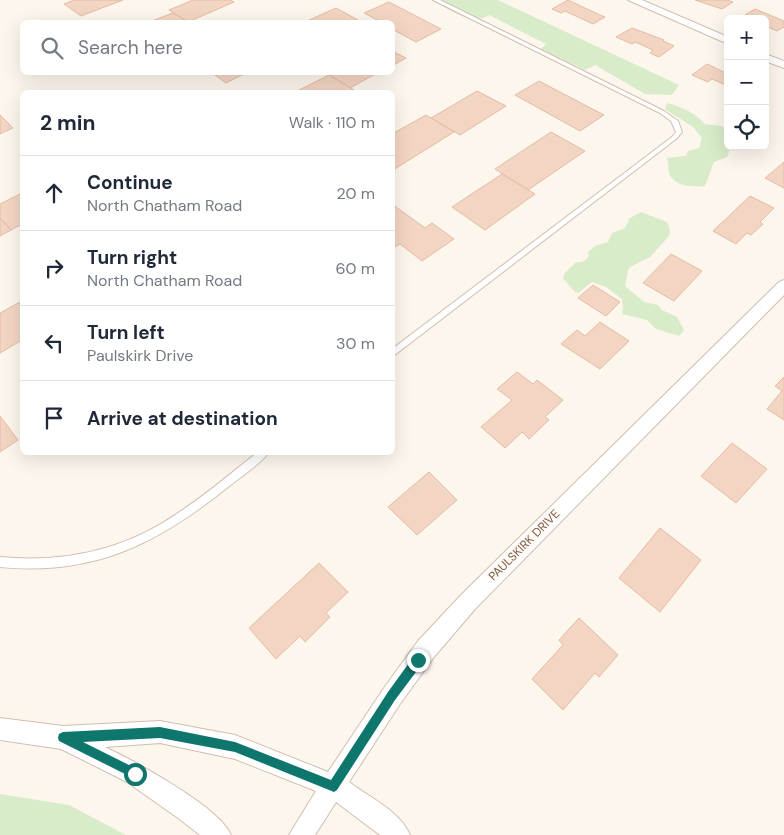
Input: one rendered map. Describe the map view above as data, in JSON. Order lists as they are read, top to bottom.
{
  "streets": {
    "street": ["PAULSKIRK DRIVE"]
  },
  "page": {
    "map_buttons": ["+", "−"],
    "search": "Search here",
    "heading": ["2 min", "Walk · 110 m"],
    "list": [
      ["Continue", "North Chatham Road", "20 m"],
      ["Turn right", "North Chatham Road", "60 m"],
      ["Turn left", "Paulskirk Drive", "30 m"],
      "Arrive at destination"
    ]
  }
}
